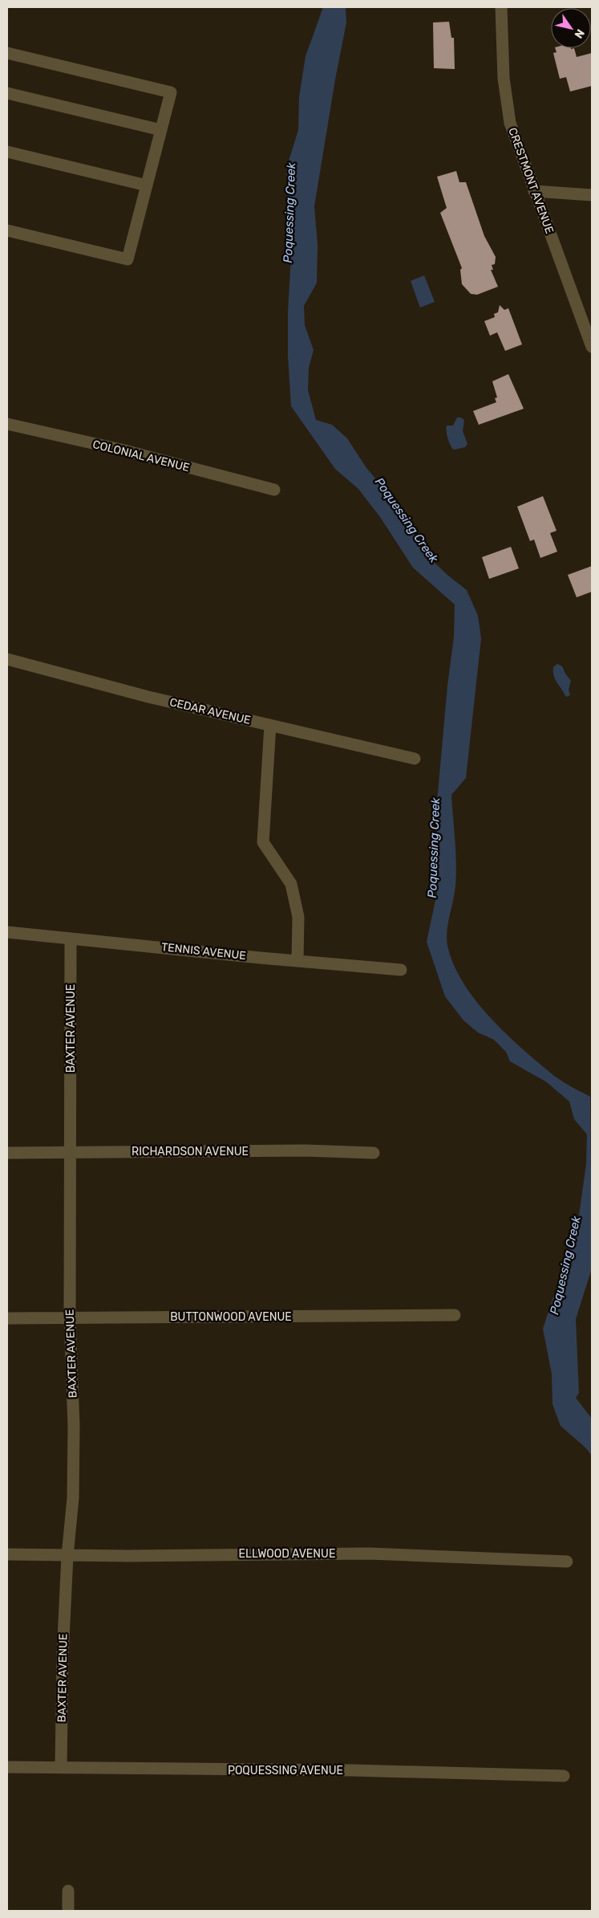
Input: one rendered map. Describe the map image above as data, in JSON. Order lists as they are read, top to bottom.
{
  "streets": {
    "street": [
      "CRESTMONT AVENUE",
      "COLONIAL AVENUE",
      "CEDAR AVENUE",
      "TENNIS AVENUE",
      "BAXTER AVENUE",
      "RICHARDSON AVENUE",
      "BUTTONWOOD AVENUE",
      "ELLWOOD AVENUE",
      "POQUESSING AVENUE"
    ]
  },
  "crossings": [
    ["TENNIS AVENUE", "BAXTER AVENUE"],
    ["BAXTER AVENUE", "RICHARDSON AVENUE"],
    ["BAXTER AVENUE", "BUTTONWOOD AVENUE"],
    ["BAXTER AVENUE", "ELLWOOD AVENUE"],
    ["BAXTER AVENUE", "POQUESSING AVENUE"]
  ],
  "water": ["Poquessing Creek"],
  "north": "bottom right"
}
